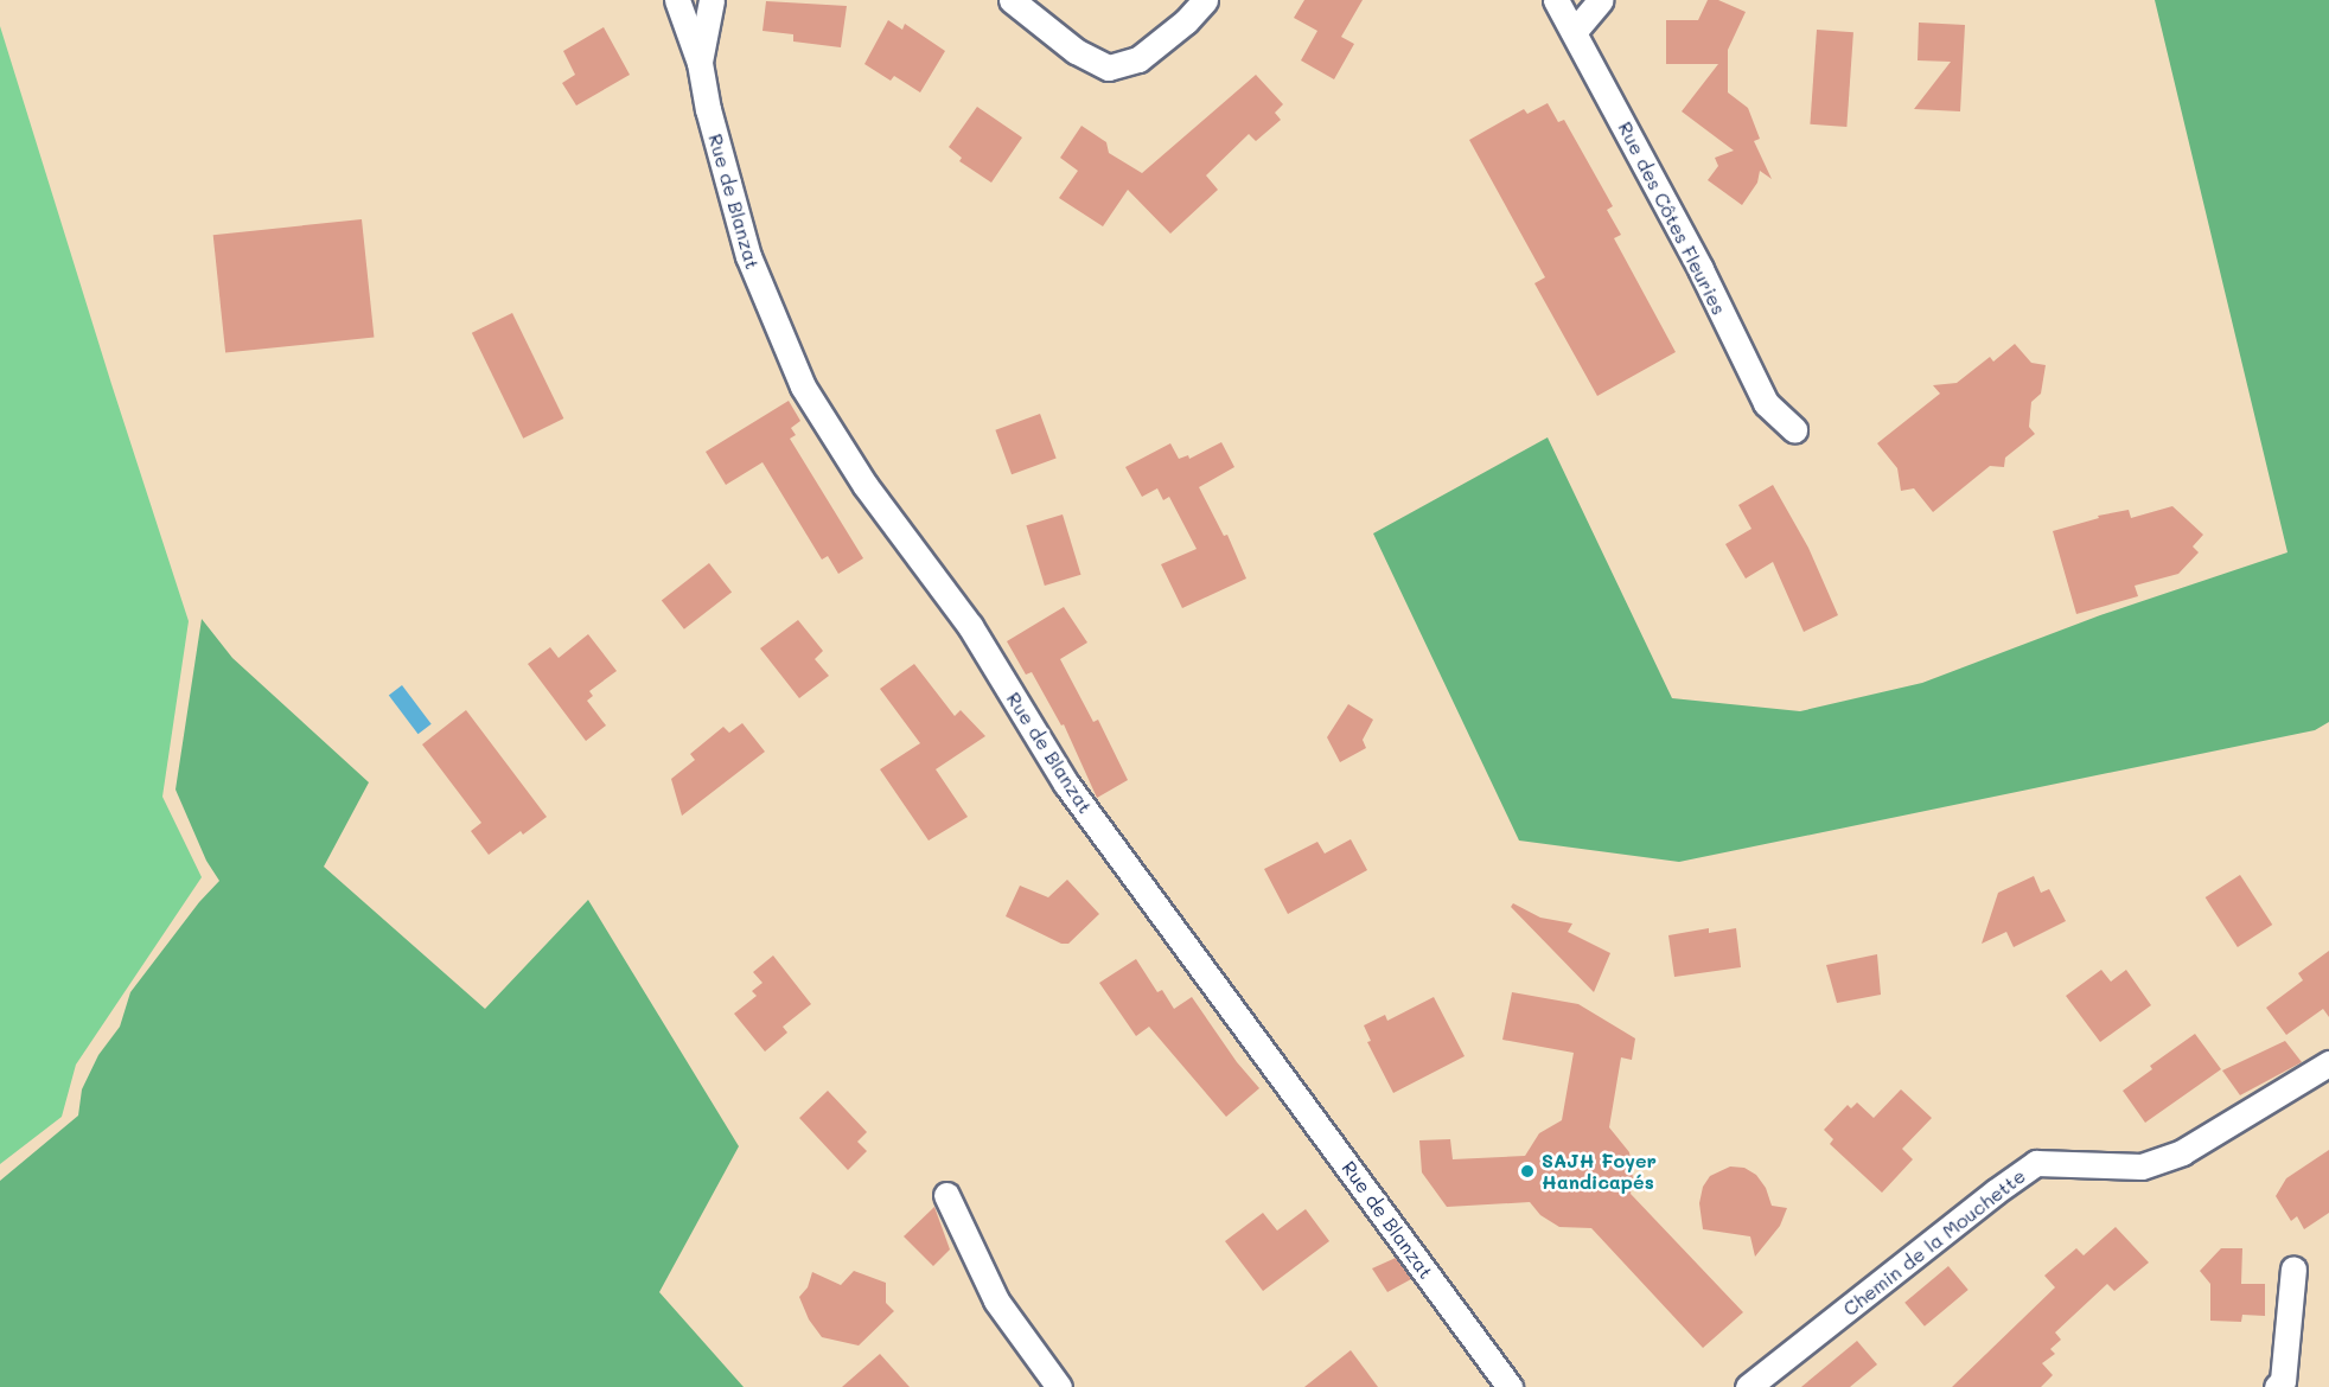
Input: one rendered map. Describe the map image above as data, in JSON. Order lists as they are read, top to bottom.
{
  "streets": {
    "street": ["Rue de Blanzat", "Rue des Côtes Fleuries", "Chemin de la Mouchette"]
  },
  "places": ["SAJH Foyer Handicapés"]
}
